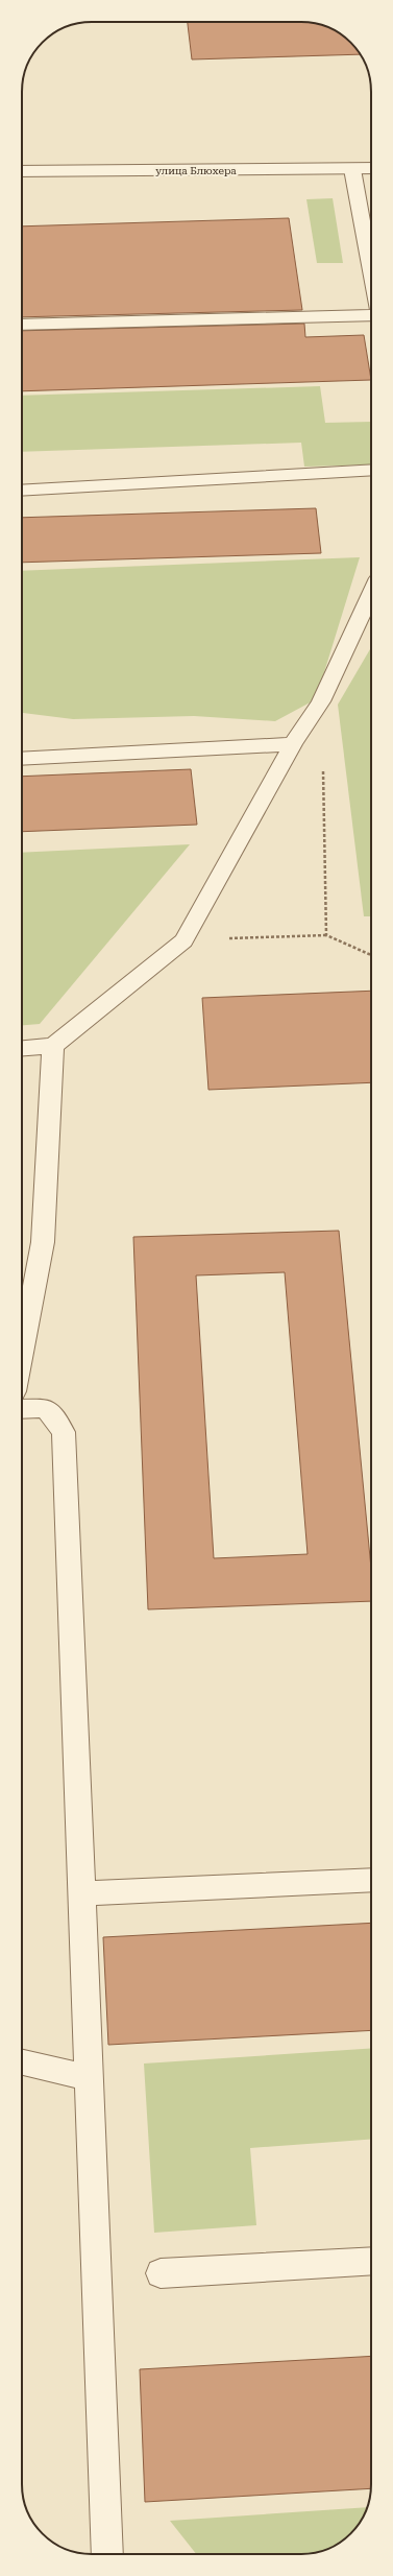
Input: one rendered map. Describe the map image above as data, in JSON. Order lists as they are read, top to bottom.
{
  "streets": {
    "street": ["улица Блюхера"]
  }
}
